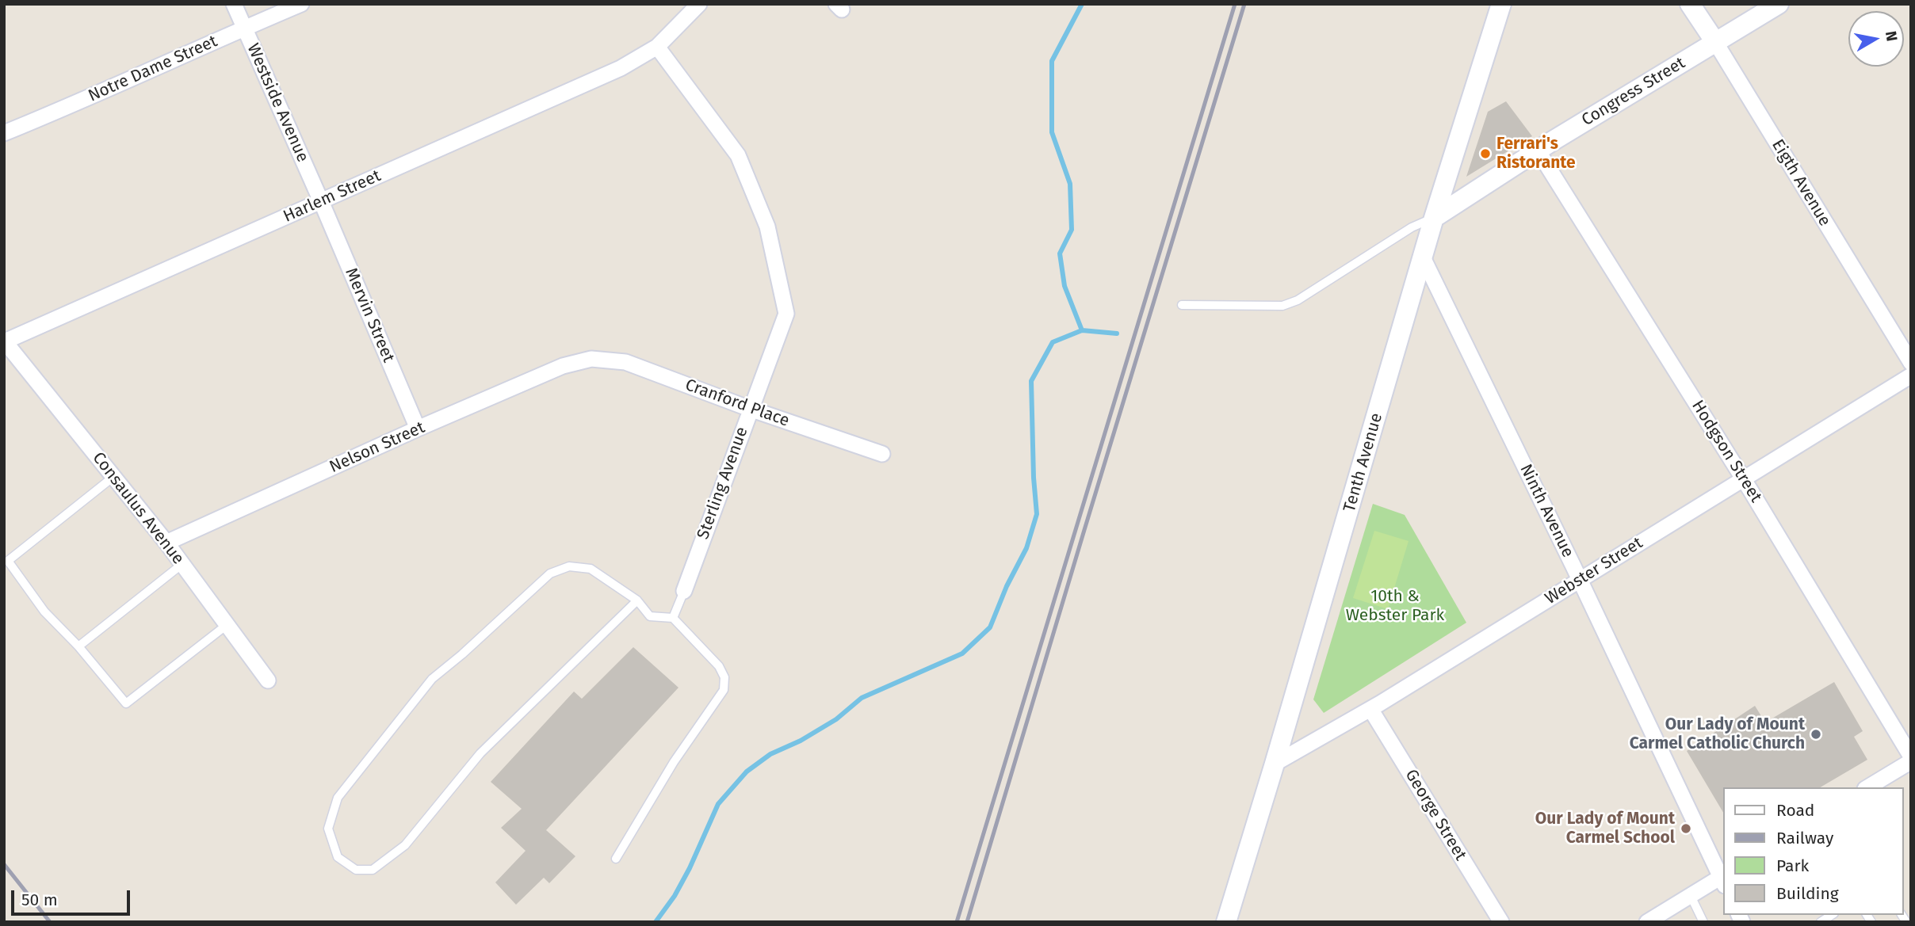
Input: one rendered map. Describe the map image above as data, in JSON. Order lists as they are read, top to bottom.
{
  "streets": {
    "street": [
      "Notre Dame Street",
      "Congress Street",
      "Westside Avenue",
      "Eigth Avenue",
      "Harlem Street",
      "Mervin Street",
      "Cranford Place",
      "Nelson Street",
      "Hodgson Street",
      "Tenth Avenue",
      "Sterling Avenue",
      "Consaulus Avenue",
      "Ninth Avenue",
      "Webster Street",
      "George Street"
    ]
  },
  "crossings": [
    ["Notre Dame Street", "Westside Avenue"],
    ["Congress Street", "Eigth Avenue"],
    ["Congress Street", "Hodgson Street"],
    ["Congress Street", "Tenth Avenue"],
    ["Westside Avenue", "Harlem Street"],
    ["Westside Avenue", "Mervin Street"],
    ["Harlem Street", "Mervin Street"],
    ["Harlem Street", "Sterling Avenue"],
    ["Harlem Street", "Consaulus Avenue"],
    ["Mervin Street", "Nelson Street"],
    ["Cranford Place", "Nelson Street"],
    ["Cranford Place", "Sterling Avenue"],
    ["Nelson Street", "Consaulus Avenue"],
    ["Hodgson Street", "Webster Street"],
    ["Tenth Avenue", "Ninth Avenue"],
    ["Tenth Avenue", "Webster Street"],
    ["Ninth Avenue", "Webster Street"],
    ["Webster Street", "George Street"]
  ],
  "parks": ["10th & Webster Park"],
  "places": ["Ferrari's Ristorante", "Our Lady of Mount Carmel Catholic Church", "Our Lady of Mount Carmel School"],
  "legend": [
    "Road",
    "Railway",
    "Park",
    "Building"
  ],
  "scale_bar": "50 m",
  "north": "right"
}
